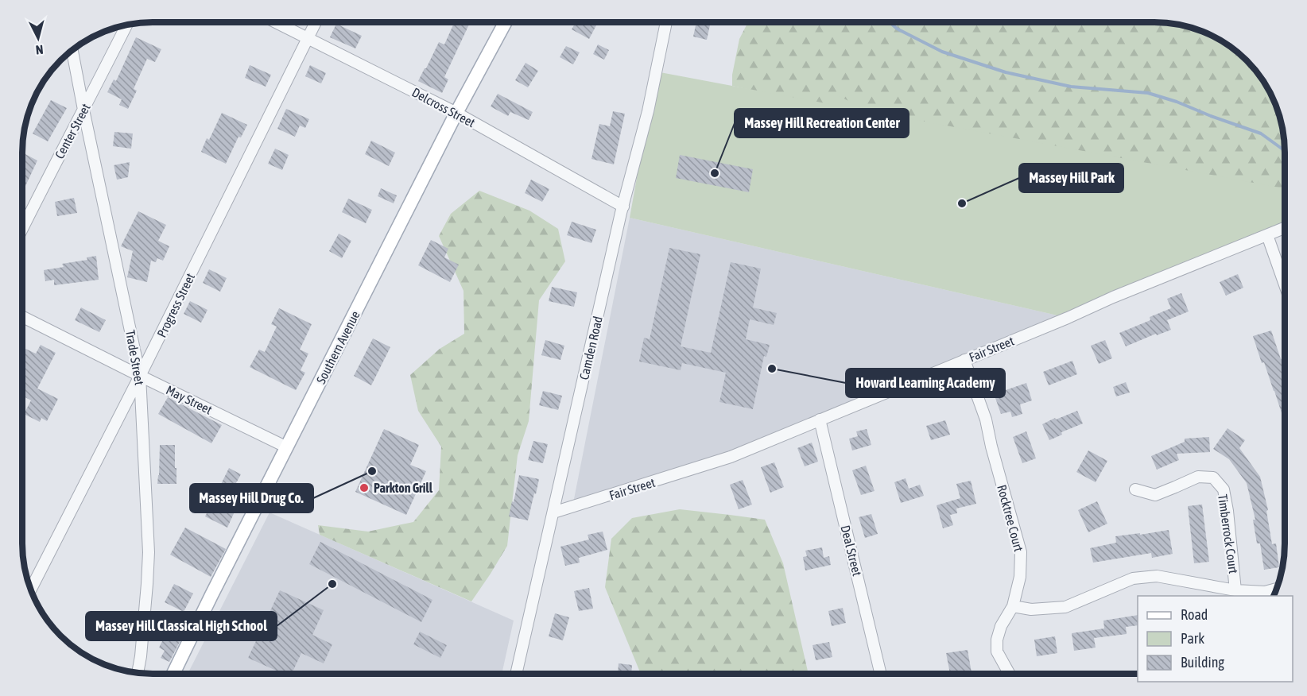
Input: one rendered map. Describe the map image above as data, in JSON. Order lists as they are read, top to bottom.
{
  "streets": {
    "main road": ["Southern Avenue"],
    "street": [
      "Delcross Street",
      "Center Street",
      "Progress Street",
      "Camden Road",
      "Fair Street",
      "Trade Street",
      "May Street",
      "Rocktree Court",
      "Timberrock Court",
      "Deal Street"
    ]
  },
  "crossings": [
    ["Delcross Street", "Progress Street"],
    ["Delcross Street", "Southern Avenue"],
    ["Delcross Street", "Camden Road"],
    ["Center Street", "Trade Street"],
    ["Progress Street", "Trade Street"],
    ["Progress Street", "May Street"],
    ["Southern Avenue", "May Street"],
    ["Camden Road", "Fair Street"],
    ["Fair Street", "Rocktree Court"],
    ["Fair Street", "Deal Street"],
    ["Trade Street", "May Street"]
  ],
  "places": [
    "Massey Hill Recreation Center",
    "Massey Hill Park",
    "Howard Learning Academy",
    "Massey Hill Drug Co.",
    "Parkton Grill",
    "Massey Hill Classical High School"
  ],
  "legend": ["Road", "Park", "Building"],
  "north": "bottom"
}
